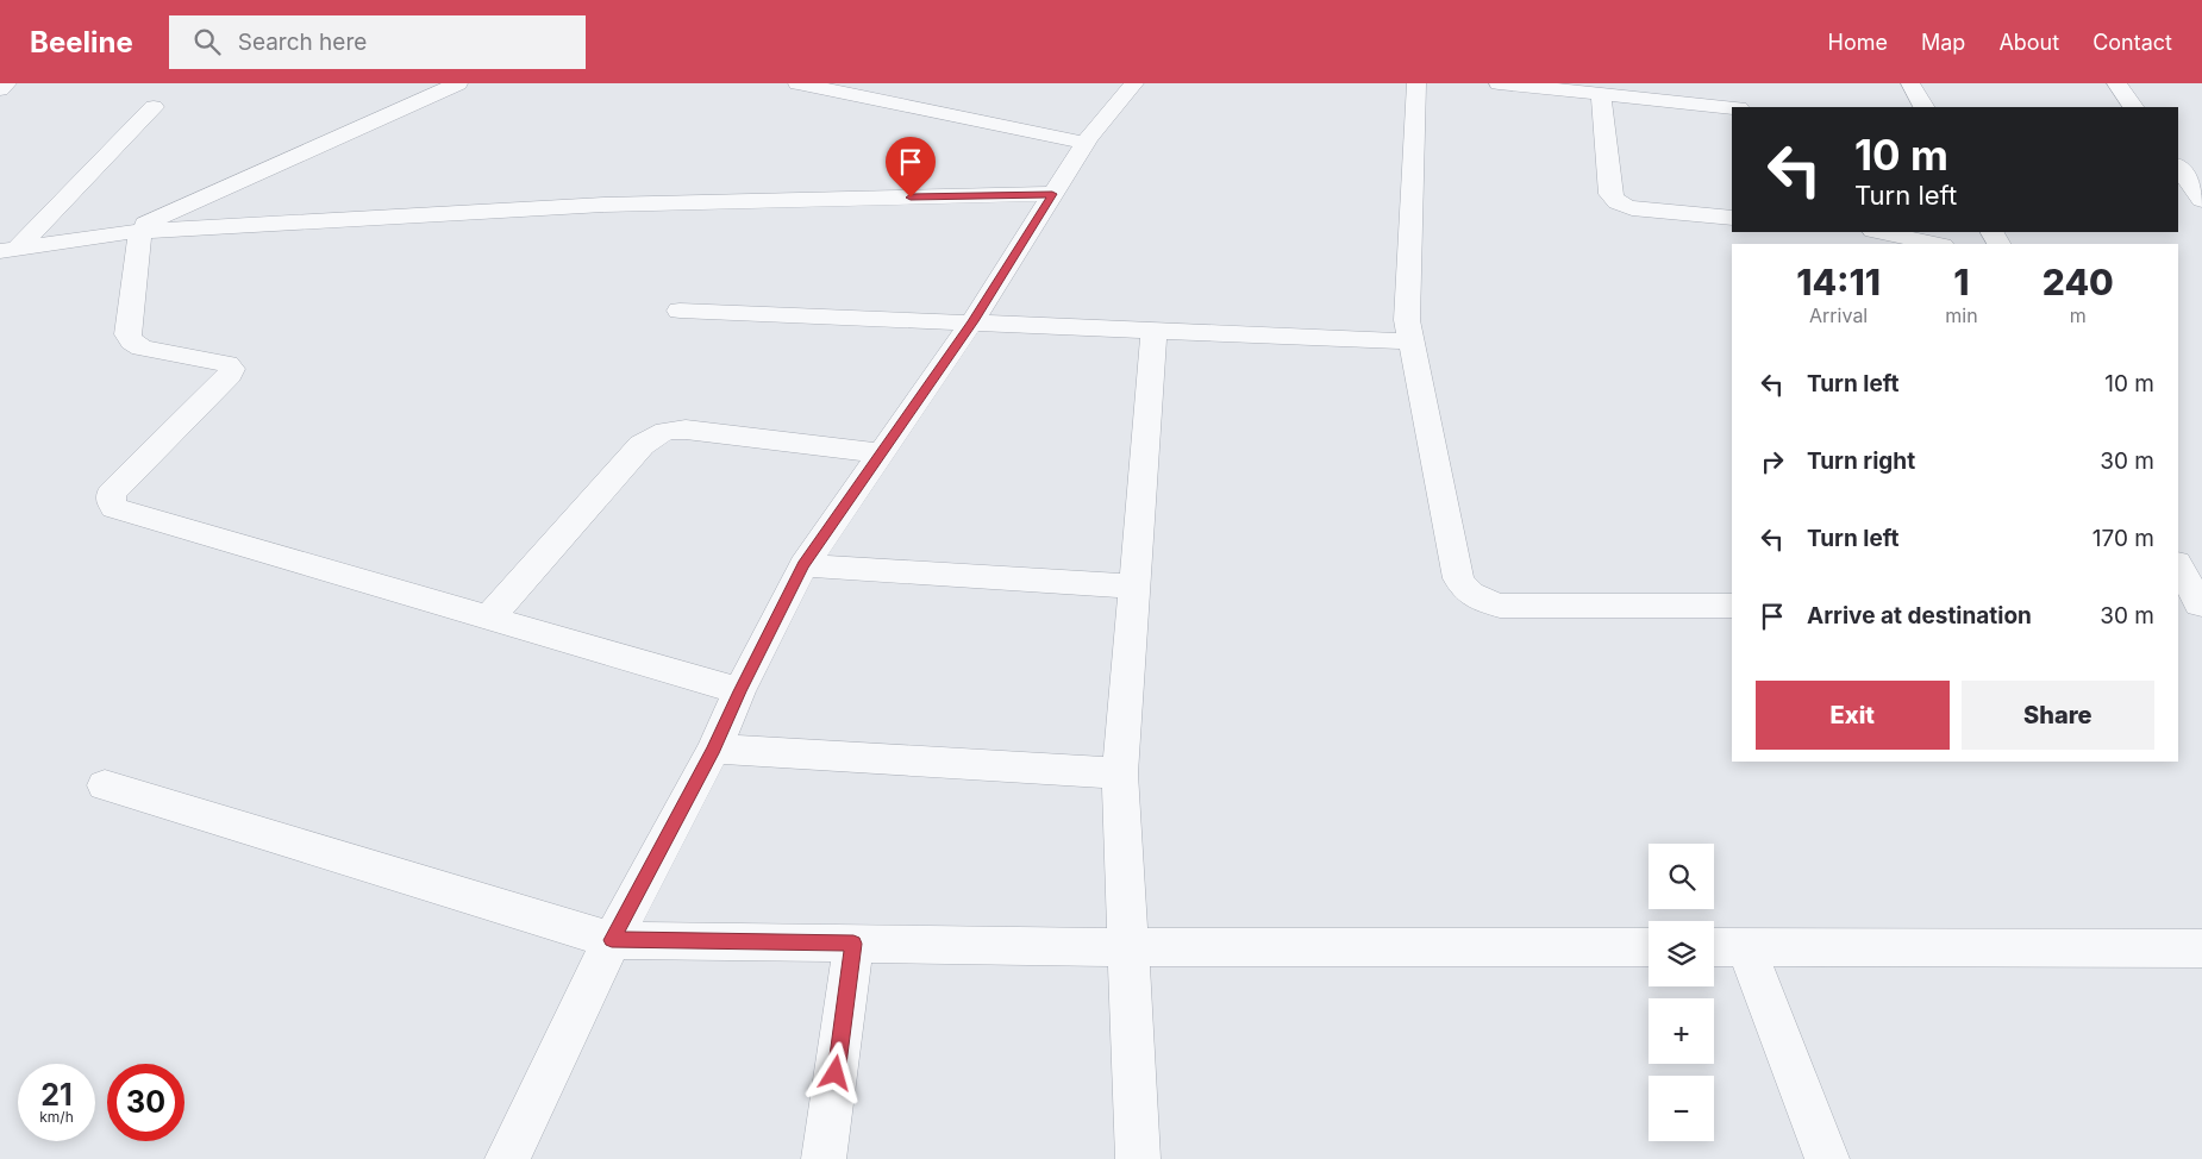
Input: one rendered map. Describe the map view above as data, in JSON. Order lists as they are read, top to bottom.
{
  "page": {
    "header": "Beeline",
    "search": "Search here",
    "nav": [
      "Home",
      "Map",
      "About",
      "Contact"
    ],
    "turn": ["10 m", "Turn left"],
    "eta": [
      "14:11",
      "Arrival",
      "1",
      "min",
      "240",
      "m"
    ],
    "list": [
      {
        "name": "Turn left",
        "value": "10 m"
      },
      {
        "name": "Turn right",
        "value": "30 m"
      },
      {
        "name": "Turn left",
        "value": "170 m"
      },
      {
        "name": "Arrive at destination",
        "value": "30 m"
      }
    ],
    "buttons": ["Exit", "Share"],
    "map_buttons": ["+", "−"],
    "speed": "21 km/h",
    "limit": "30"
  }
}
